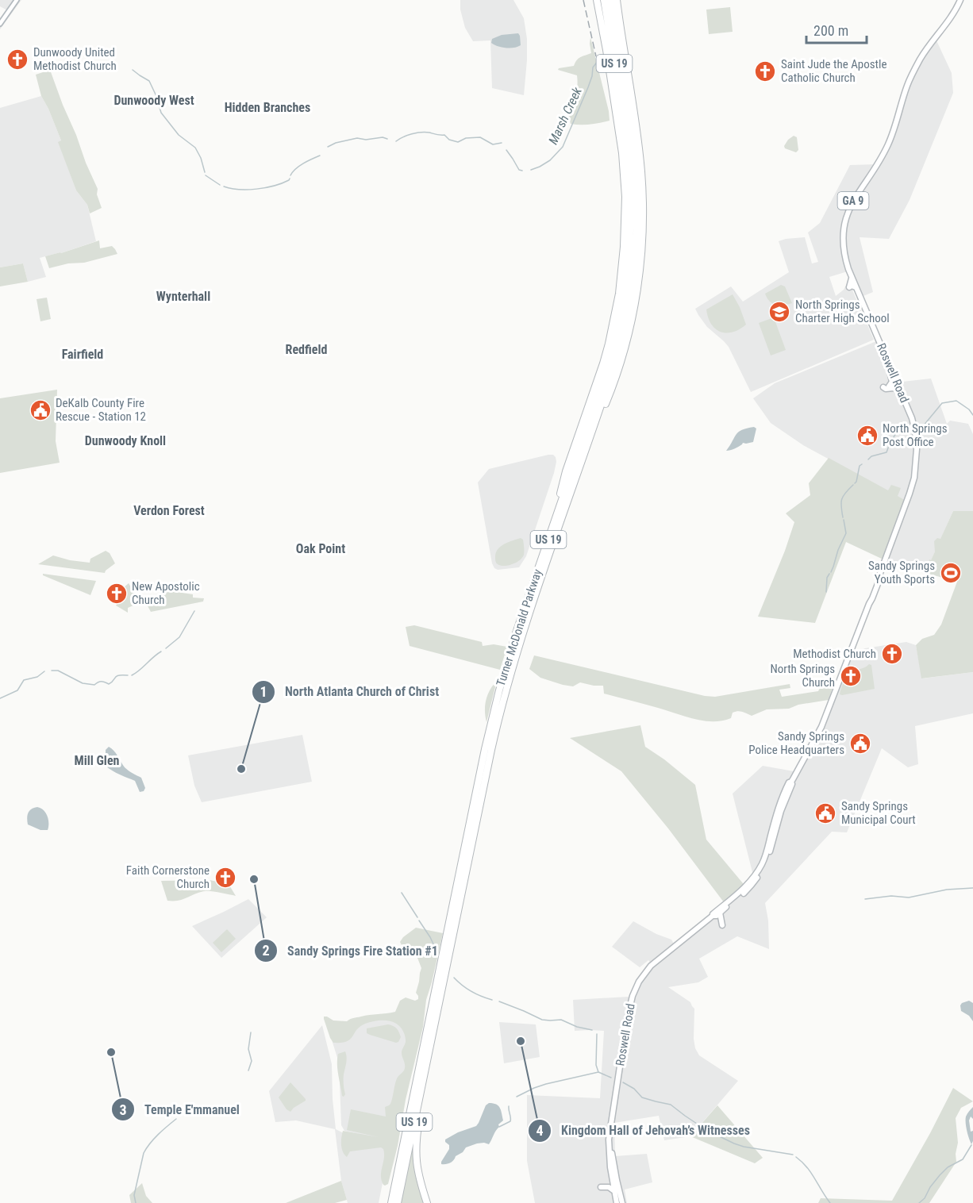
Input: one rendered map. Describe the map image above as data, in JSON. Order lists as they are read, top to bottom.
{
  "streets": {
    "highway": ["US 19", "Turner McDonald Parkway"],
    "main road": ["GA 9", "Roswell Road"]
  },
  "districts": [
    "Dunwoody West",
    "Hidden Branches",
    "Wynterhall",
    "Redfield",
    "Fairfield",
    "Dunwoody Knoll",
    "Verdon Forest",
    "Oak Point",
    "Mill Glen"
  ],
  "water": ["Marsh Creek"],
  "places": {
    "church": [
      "Dunwoody United Methodist Church",
      "Saint Jude the Apostle Catholic Church",
      "New Apostolic Church",
      "Methodist Church",
      "North Springs Church",
      "Faith Cornerstone Church"
    ],
    "school or university": ["North Springs Charter High School"],
    "public building": [
      "DeKalb County Fire Rescue - Station 12",
      "North Springs Post Office",
      "Sandy Springs Police Headquarters",
      "Sandy Springs Municipal Court"
    ],
    "sports": ["Sandy Springs Youth Sports"],
    "other": [
      "North Atlanta Church of Christ",
      "Sandy Springs Fire Station #1",
      "Kingdom Hall of Jehovah’s Witnesses",
      "Temple E'mmanuel"
    ]
  },
  "scale_bar": "200 m"
}
